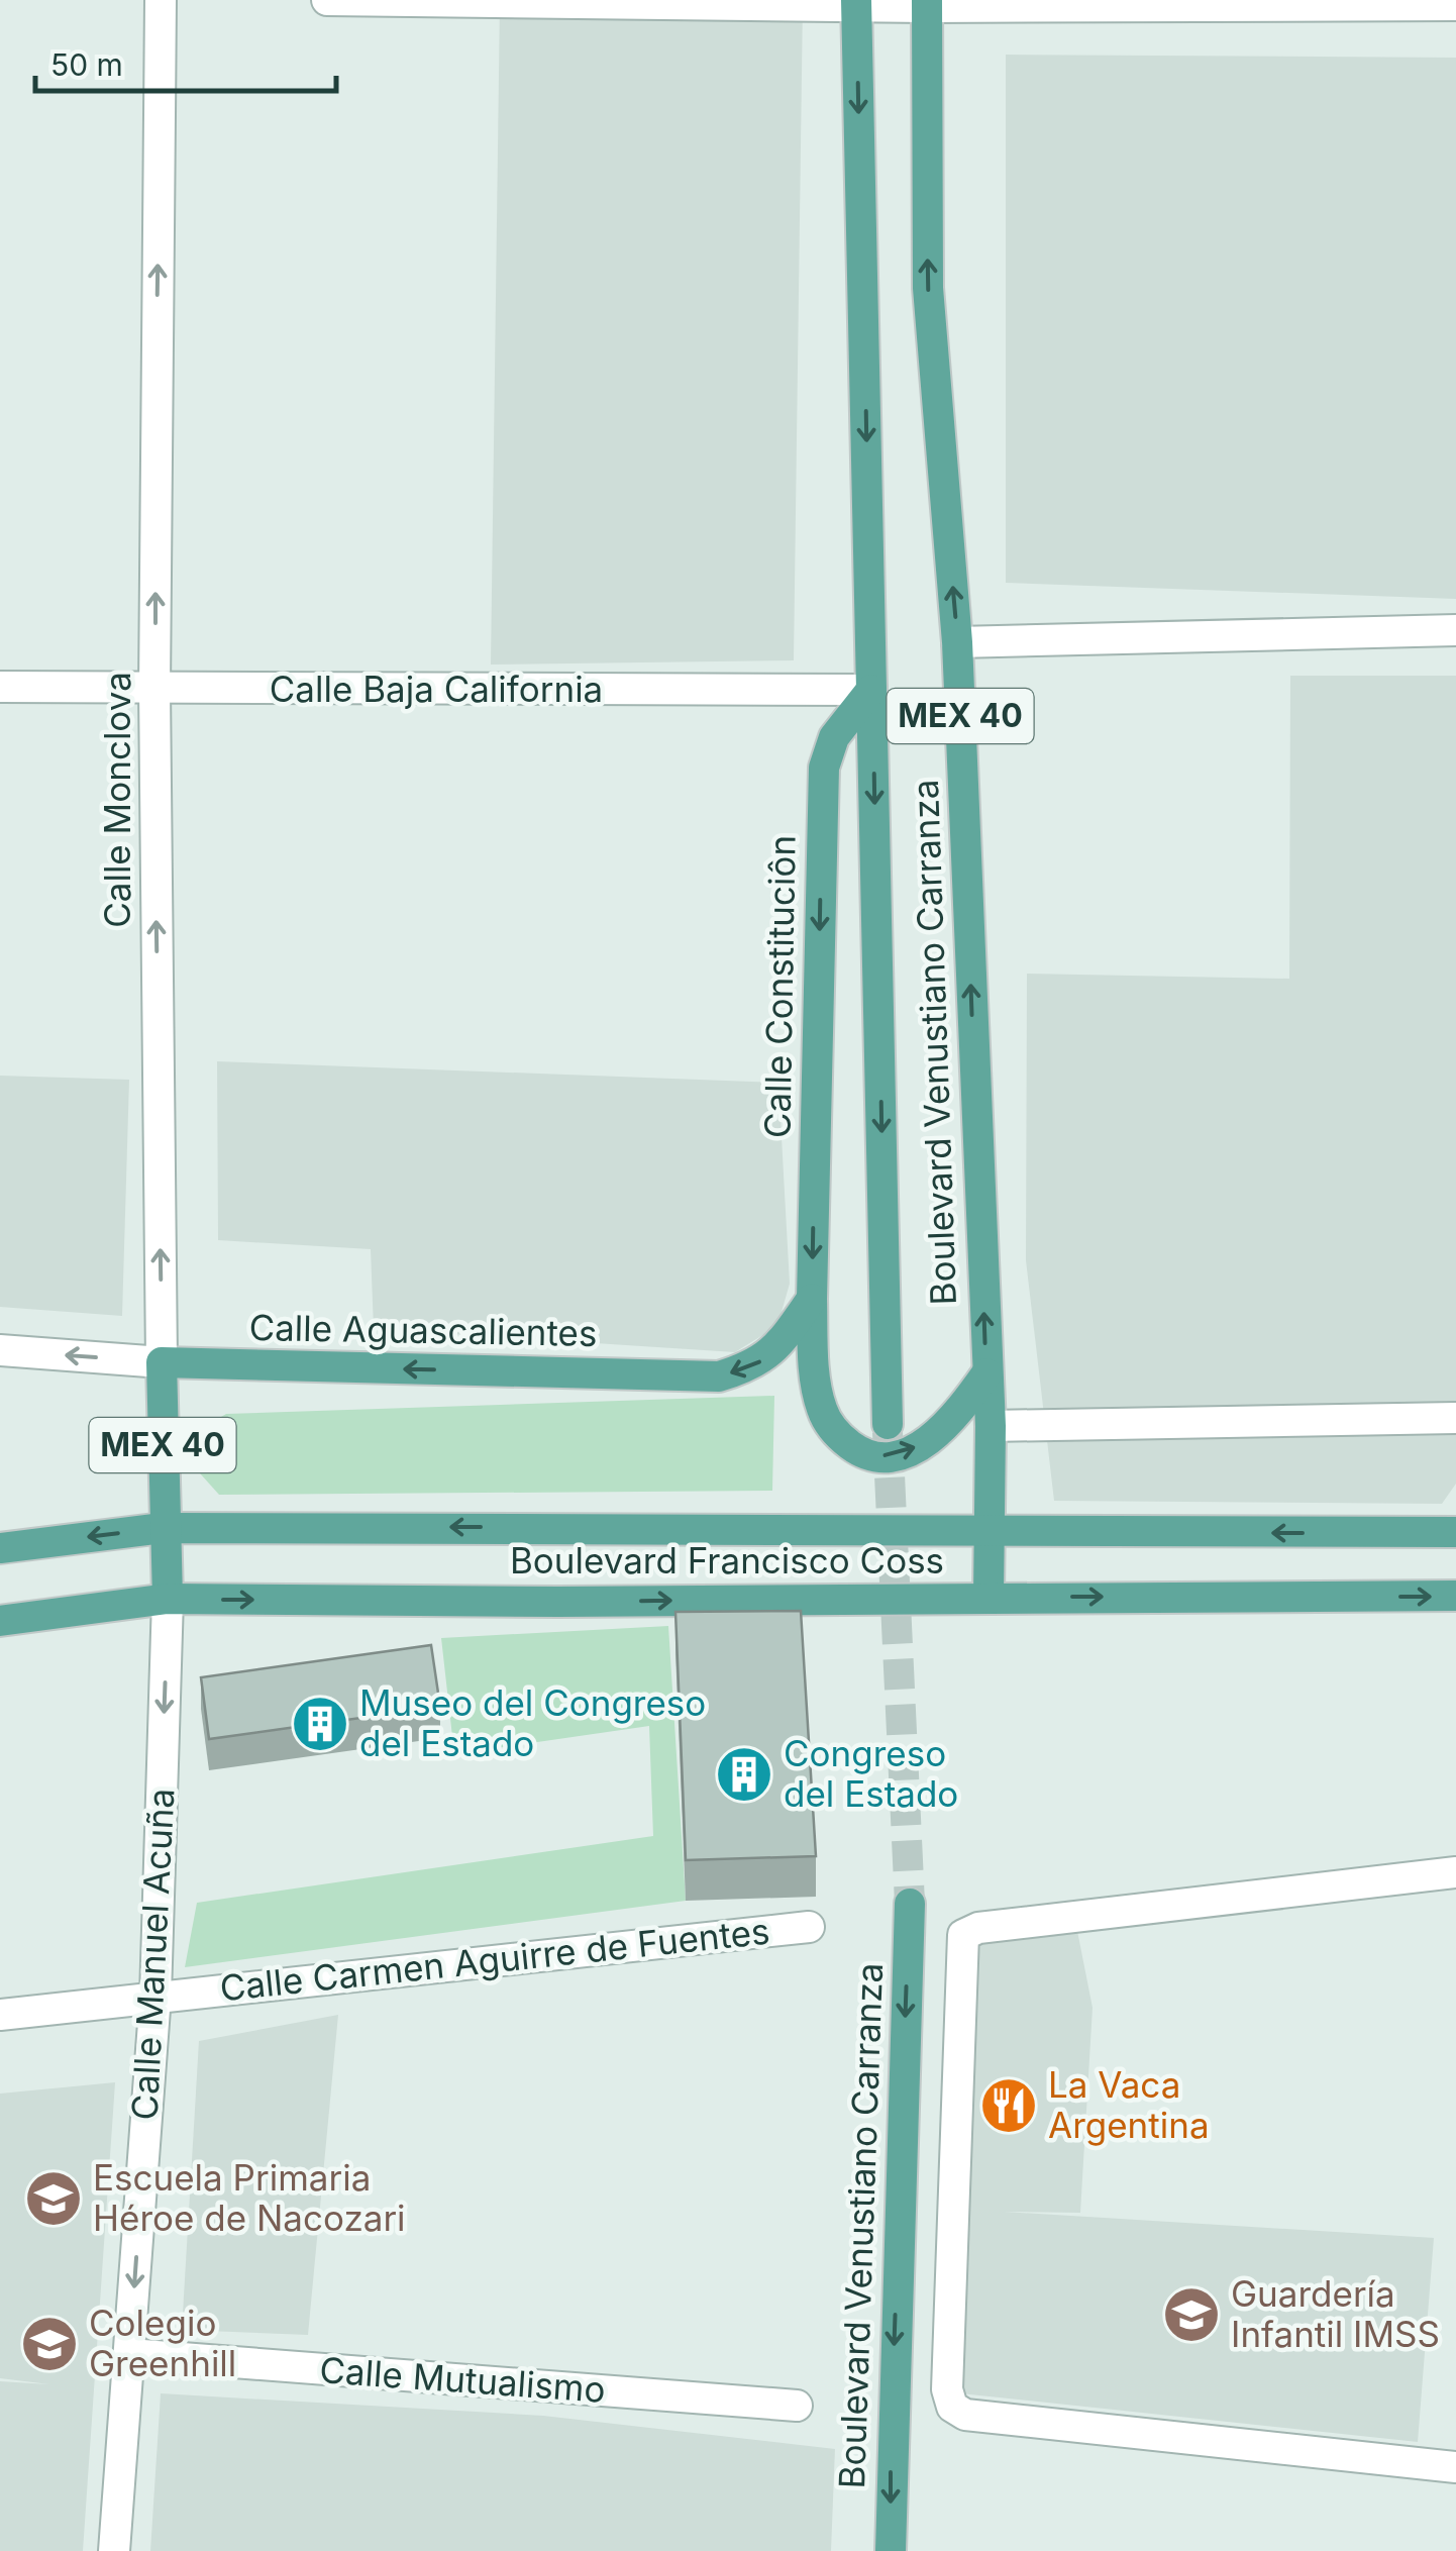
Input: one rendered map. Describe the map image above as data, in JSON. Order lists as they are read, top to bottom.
{
  "streets": {
    "main road": [
      "MEX 40",
      "Calle Monclova",
      "Calle Constituciôn",
      "Boulevard Venustiano Carranza",
      "Calle Aguascalientes",
      "Boulevard Francisco Coss"
    ],
    "street": [
      "Calle Baja California",
      "Calle Manuel Acuña",
      "Calle Carmen Aguirre de Fuentes",
      "Calle Mutualismo"
    ]
  },
  "crossings": [
    ["Calle Baja California", "Calle Monclova"],
    ["Calle Baja California", "Calle Constituciôn"],
    ["Calle Baja California", "Boulevard Venustiano Carranza"],
    ["Calle Monclova", "Calle Aguascalientes"],
    ["Calle Monclova", "Boulevard Francisco Coss"],
    ["Calle Monclova", "Calle Manuel Acuña"],
    ["Calle Constituciôn", "Boulevard Venustiano Carranza"],
    ["Calle Constituciôn", "Calle Aguascalientes"],
    ["Boulevard Venustiano Carranza", "Boulevard Francisco Coss"],
    ["Boulevard Francisco Coss", "Calle Manuel Acuña"],
    ["Calle Manuel Acuña", "Calle Carmen Aguirre de Fuentes"],
    ["Calle Manuel Acuña", "Calle Mutualismo"]
  ],
  "one_way": ["Calle Monclova", "Calle Aguascalientes", "Calle Manuel Acuña"],
  "places": {
    "building": ["Museo del Congreso del Estado", "Congreso del Estado"],
    "restaurant": ["La Vaca Argentina"],
    "school or university": ["Escuela Primaria Héroe de Nacozari", "Guardería Infantil IMSS", "Colegio Greenhill"]
  },
  "scale_bar": "50 m"
}
